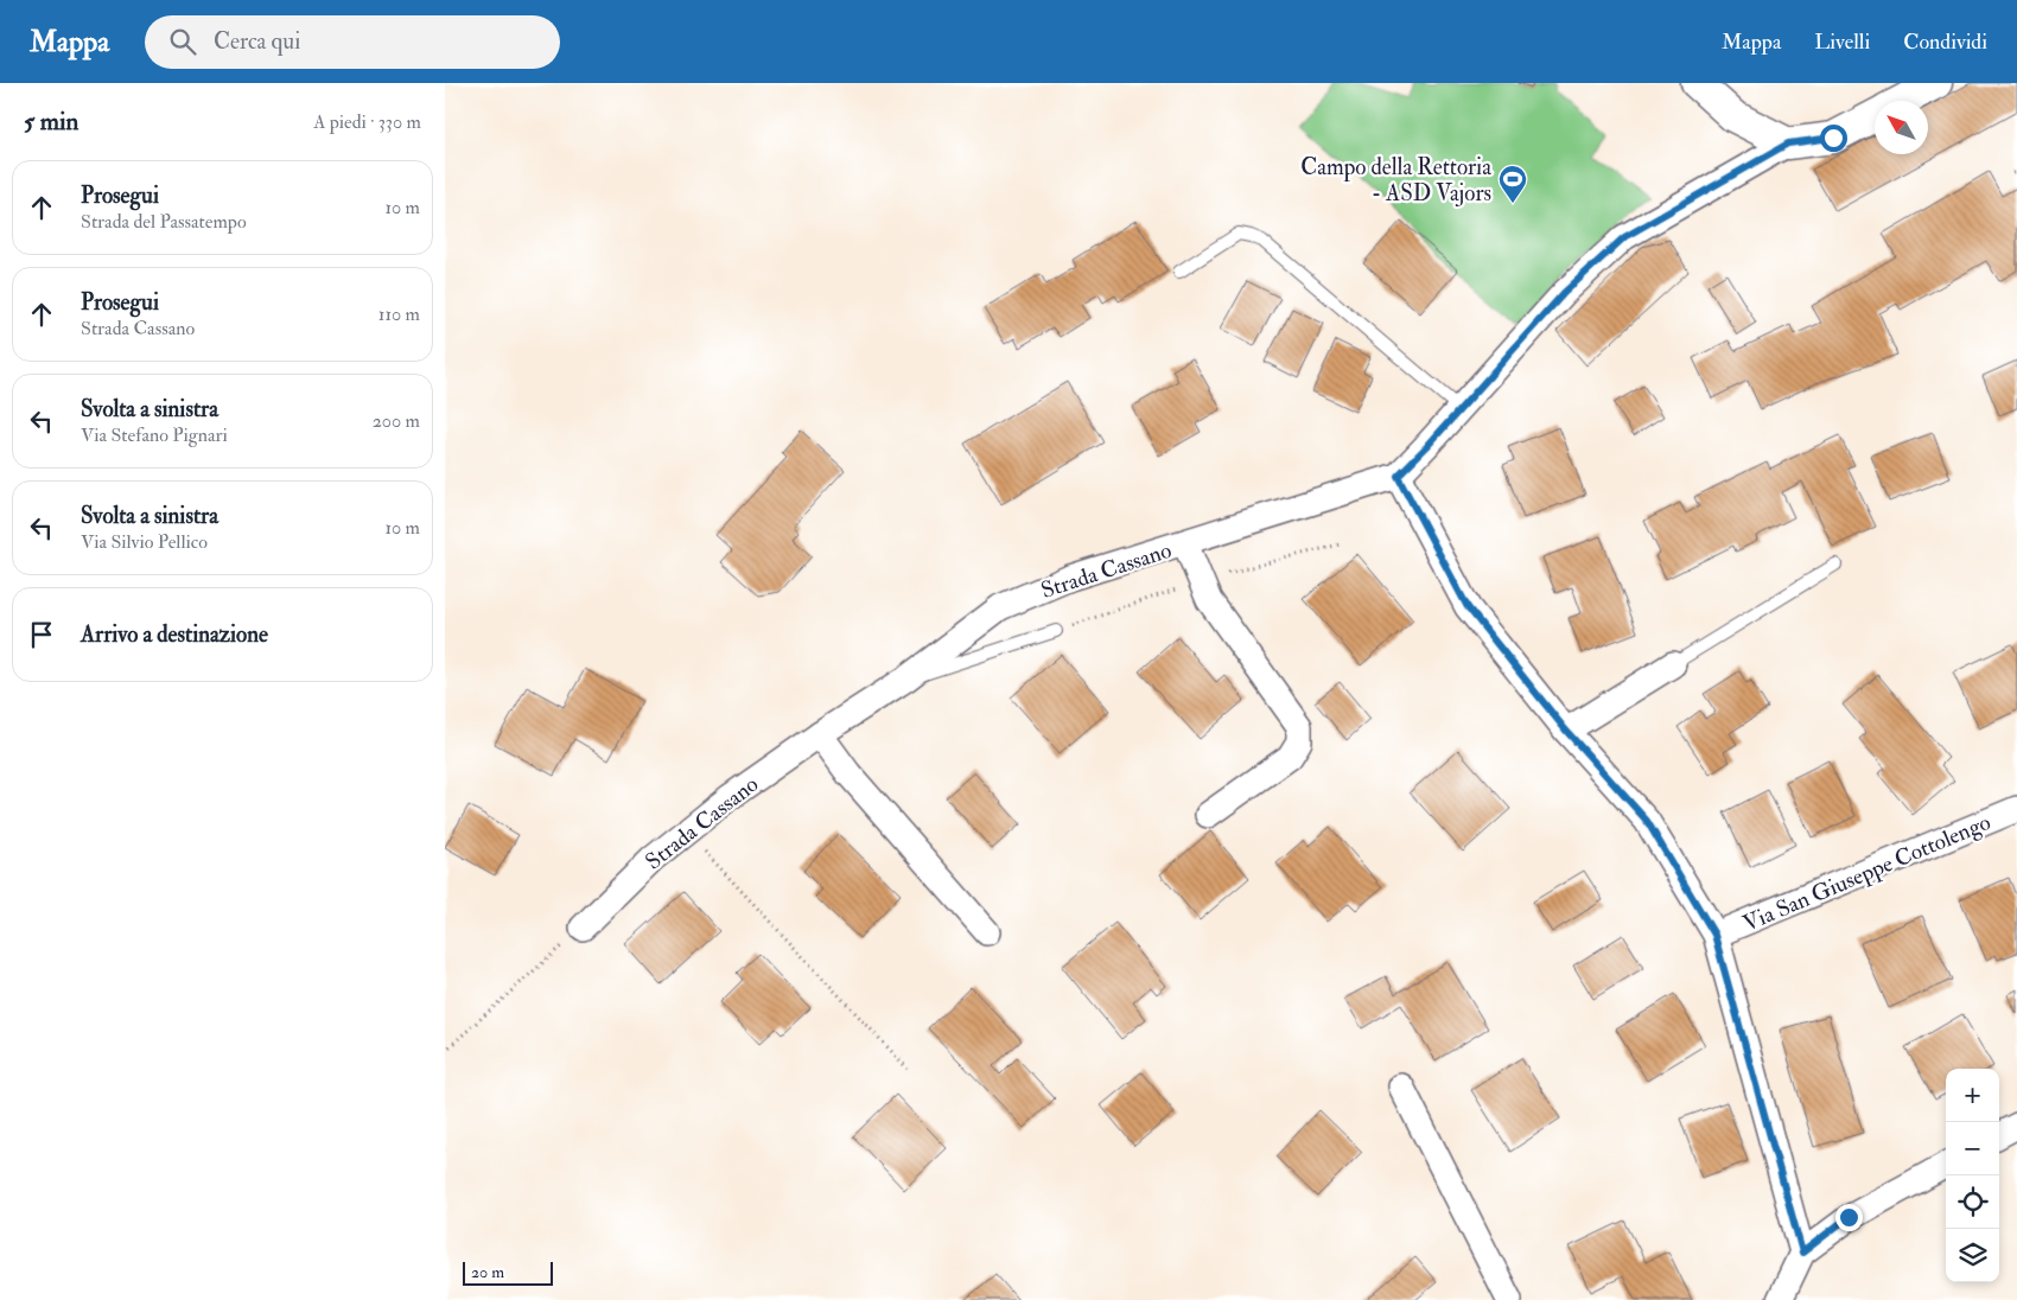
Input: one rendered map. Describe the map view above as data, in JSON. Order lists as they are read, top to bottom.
{
  "streets": {
    "street": ["Strada Cassano", "Via San Giuseppe Cottolengo"]
  },
  "places": {
    "sports": ["Campo della Rettoria - ASD Vajors"]
  },
  "scale_bar": "20 m",
  "north": "top left",
  "page": {
    "header": "Mappa",
    "search": "Cerca qui",
    "nav": ["Mappa", "Livelli", "Condividi"],
    "heading": ["5 min", "A piedi · 330 m"],
    "list": [
      ["Prosegui", "Strada del Passatempo", "10 m"],
      ["Prosegui", "Strada Cassano", "110 m"],
      ["Svolta a sinistra", "Via Stefano Pignari", "200 m"],
      ["Svolta a sinistra", "Via Silvio Pellico", "10 m"],
      "Arrivo a destinazione"
    ],
    "map_buttons": ["+", "−"],
    "scale": "20 m"
  }
}
